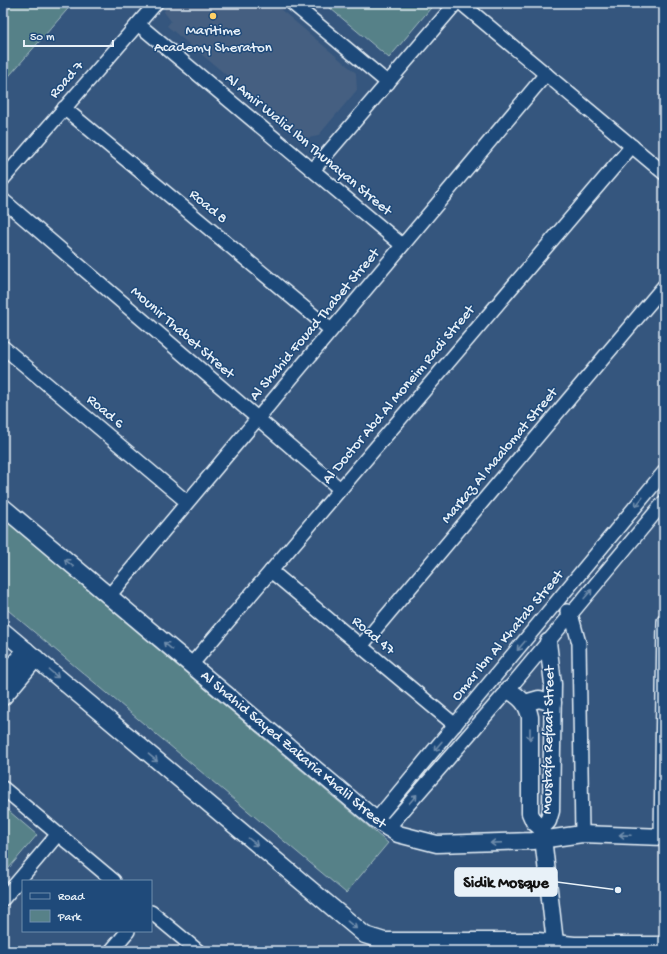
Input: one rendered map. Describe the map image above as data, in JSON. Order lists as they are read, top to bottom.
{
  "streets": {
    "street": [
      "Road 7",
      "Al Amir Walid Ibn Thunayan Street",
      "Road 8",
      "Al Shahid Fouad Thabet Street",
      "Mounir Thabet Street",
      "Al Doctor Abd Al Moneim Radi Street",
      "Road 6",
      "Markaz Al Maalomat Street",
      "Road 47",
      "Omar Ibn Al Khatab Street",
      "Moustafa Refaat Street",
      "Al Shahid Sayed Zakaria Khalil Street"
    ]
  },
  "crossings": [
    ["Road 7", "Al Amir Walid Ibn Thunayan Street"],
    ["Road 7", "Road 8"],
    ["Al Amir Walid Ibn Thunayan Street", "Al Shahid Fouad Thabet Street"],
    ["Road 8", "Al Shahid Fouad Thabet Street"],
    ["Al Shahid Fouad Thabet Street", "Mounir Thabet Street"],
    ["Al Shahid Fouad Thabet Street", "Road 6"],
    ["Al Shahid Fouad Thabet Street", "Al Shahid Sayed Zakaria Khalil Street"],
    ["Mounir Thabet Street", "Al Doctor Abd Al Moneim Radi Street"],
    ["Al Doctor Abd Al Moneim Radi Street", "Road 47"],
    ["Al Doctor Abd Al Moneim Radi Street", "Al Shahid Sayed Zakaria Khalil Street"],
    ["Markaz Al Maalomat Street", "Road 47"],
    ["Road 47", "Omar Ibn Al Khatab Street"],
    ["Omar Ibn Al Khatab Street", "Al Shahid Sayed Zakaria Khalil Street"],
    ["Moustafa Refaat Street", "Al Shahid Sayed Zakaria Khalil Street"]
  ],
  "places": ["Maritime Academy Sheraton", "Sidik Mosque"],
  "legend": ["Road", "Park"],
  "scale_bar": "50 m"
}
